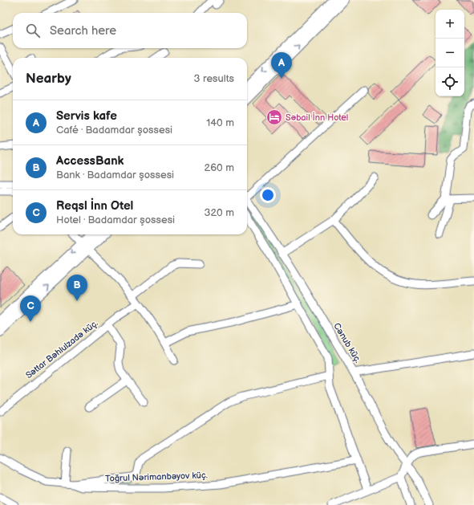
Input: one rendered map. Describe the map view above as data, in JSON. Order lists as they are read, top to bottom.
{
  "streets": {
    "street": ["Cənub küç.", "Səttar Bəhlulzadə küç.", "Toğrul Nərimanbəyov küç."]
  },
  "places": {
    "hotel": ["Səbail İnn Hotel"]
  },
  "page": {
    "map_buttons": ["+", "−"],
    "search": "Search here",
    "pins": ["A", "B", "C"],
    "heading": ["Nearby", "3 results"],
    "list": [
      {
        "mark": "A",
        "name": "Servis kafe",
        "note": "Café · Badamdar şossesi",
        "value": "140 m"
      },
      {
        "mark": "B",
        "name": "AccessBank",
        "note": "Bank · Badamdar şossesi",
        "value": "260 m"
      },
      {
        "mark": "C",
        "name": "Reqsl İnn Otel",
        "note": "Hotel · Badamdar şossesi",
        "value": "320 m"
      }
    ]
  }
}
